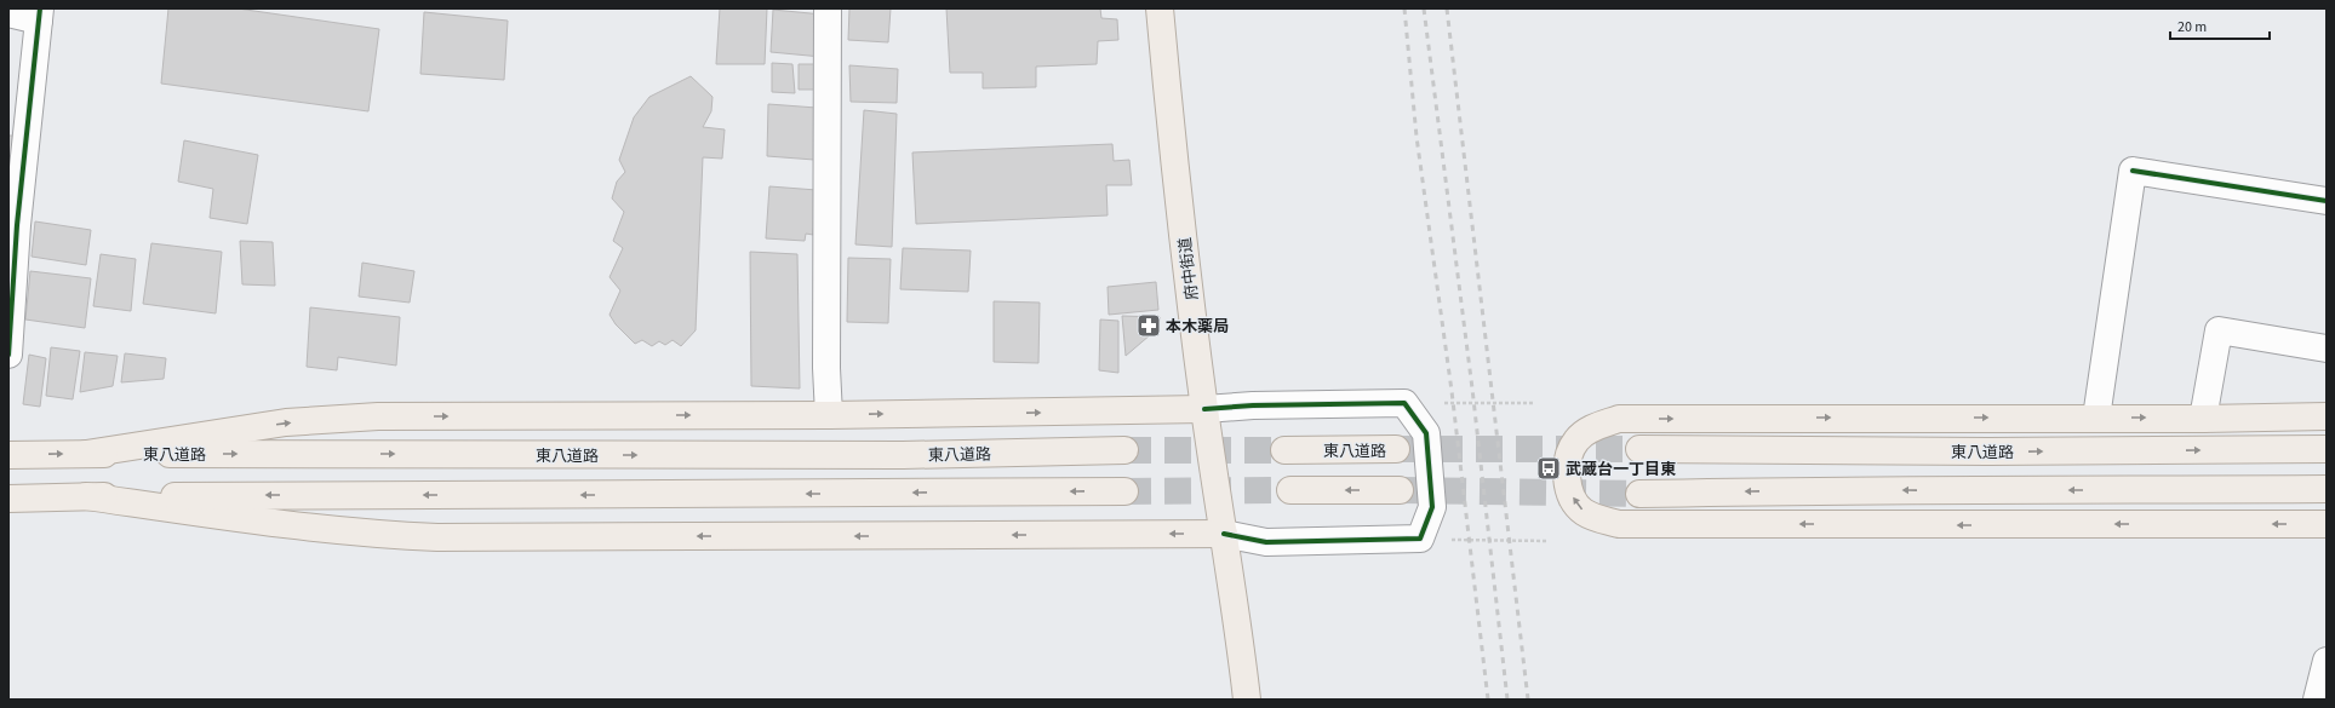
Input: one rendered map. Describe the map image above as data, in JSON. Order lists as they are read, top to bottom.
{
  "streets": {
    "main road": ["府中街道", "東八道路"]
  },
  "places": {
    "pharmacy": ["本木薬局"],
    "bus stop": ["武蔵台一丁目東"]
  },
  "scale_bar": "20 m"
}
